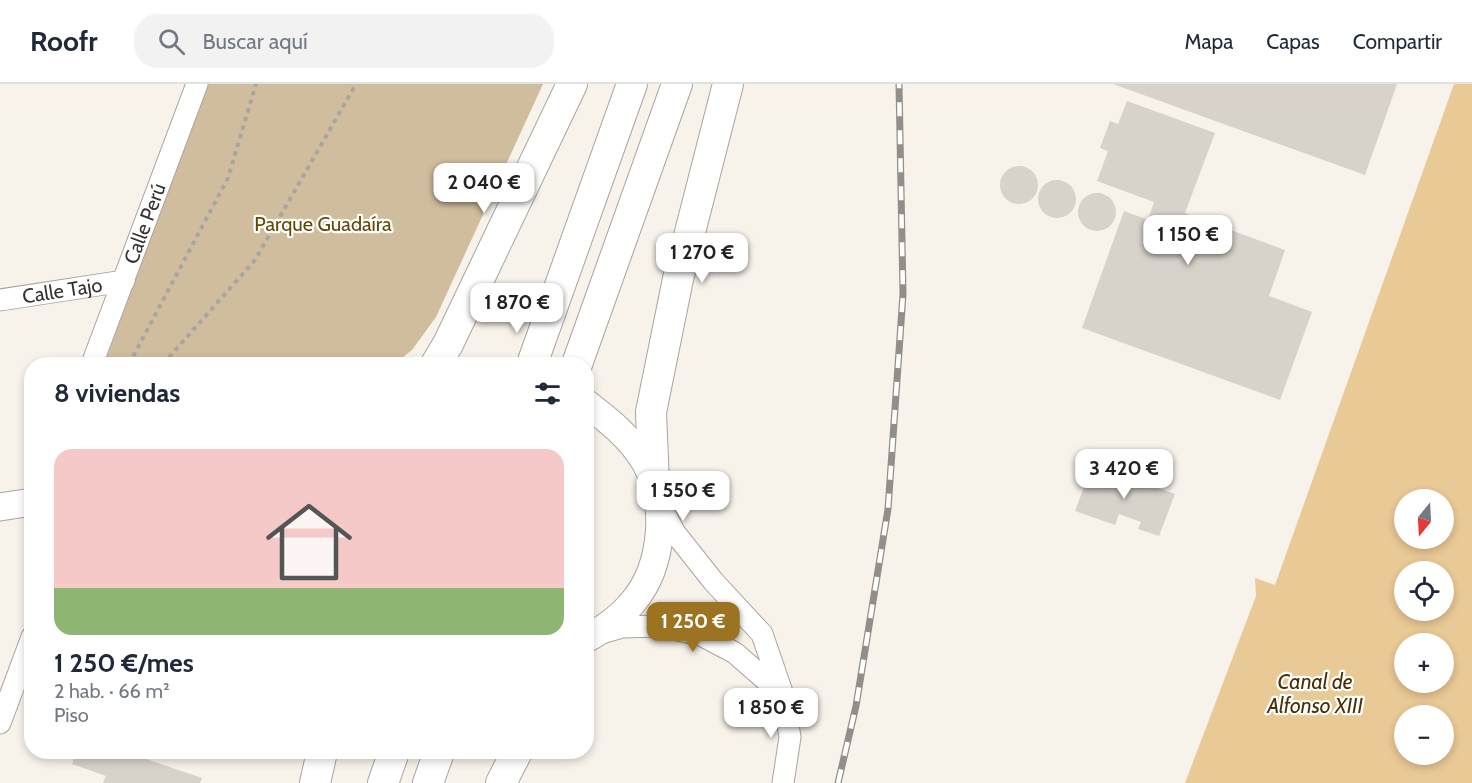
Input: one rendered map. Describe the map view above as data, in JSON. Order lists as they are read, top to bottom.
{
  "streets": {
    "street": ["Calle Perú", "Calle Tajo"]
  },
  "crossings": [
    ["Calle Perú", "Calle Tajo"]
  ],
  "water": ["Canal de Alfonso XIII"],
  "parks": ["Parque Guadaíra"],
  "north": "bottom",
  "page": {
    "header": "Roofr",
    "search": "Buscar aquí",
    "nav": ["Mapa", "Capas", "Compartir"],
    "price": [
      "2 040 €",
      "1 150 €",
      "1 270 €",
      "1 870 €",
      "3 420 €",
      "1 550 €",
      "1 250 €",
      "1 850 €"
    ],
    "heading": "8 viviendas",
    "list": [
      {
        "name": "1 250 €/mes",
        "note": "2 hab. · 66 m² · Piso"
      }
    ],
    "map_buttons": ["+", "−"]
  }
}
